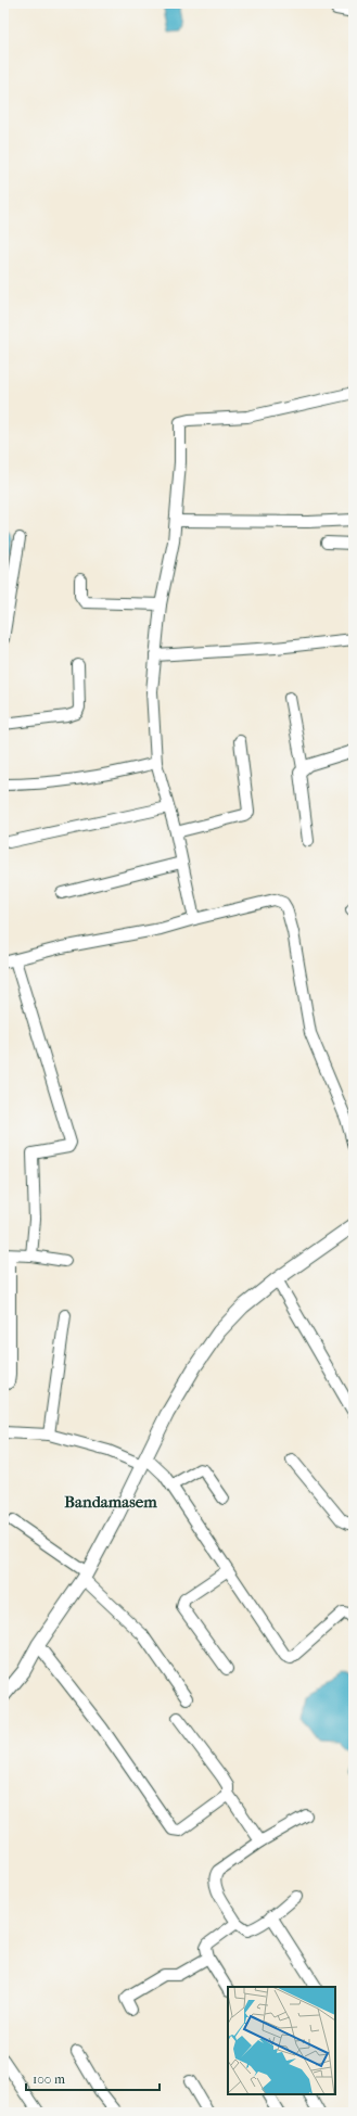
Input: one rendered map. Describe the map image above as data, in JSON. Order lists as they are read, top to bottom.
{
  "districts": ["Bandamasem"],
  "scale_bar": "100 m"
}
